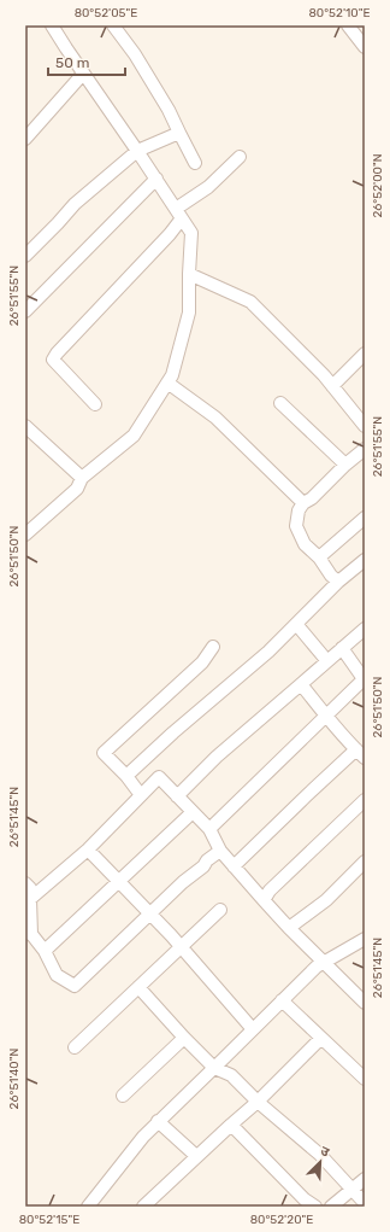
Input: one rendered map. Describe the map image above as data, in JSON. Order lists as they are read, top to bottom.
{
  "scale_bar": "50 m",
  "north": "top right",
  "coordinates": [
    "80°52'05\"E",
    "80°52'10\"E",
    "26°52'00\"N",
    "26°51'55\"N",
    "26°51'50\"N",
    "26°51'45\"N",
    "26°51'40\"N",
    "80°52'15\"E",
    "80°52'20\"E"
  ]
}
